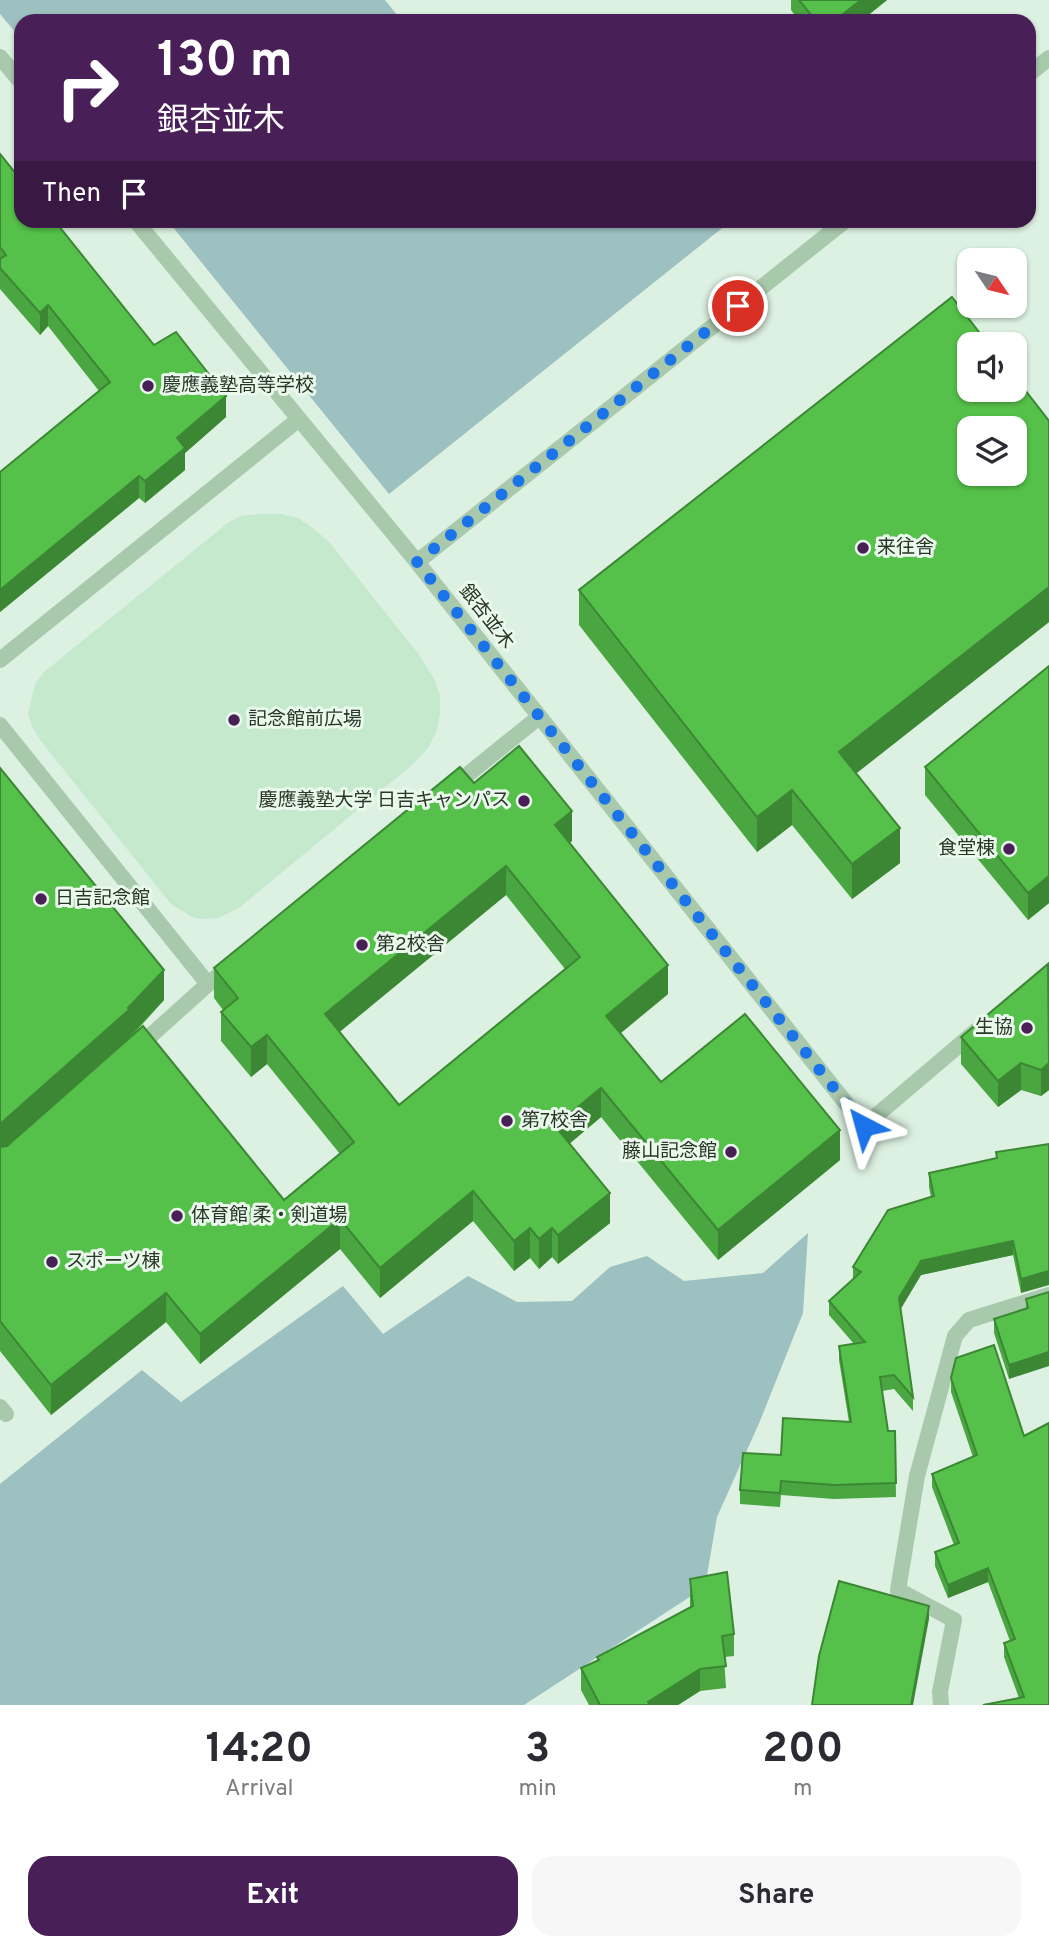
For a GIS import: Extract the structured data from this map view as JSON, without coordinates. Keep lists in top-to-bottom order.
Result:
{
  "streets": {
    "lane": ["銀杏並木"]
  },
  "places": [
    "慶應義塾高等学校",
    "来往舎",
    "記念館前広場",
    "慶應義塾大学 日吉キャンパス",
    "食堂棟",
    "日吉記念館",
    "第2校舎",
    "生協",
    "第7校舎",
    "藤山記念館",
    "体育館 柔・剣道場",
    "スポーツ棟"
  ],
  "north": "bottom right",
  "page": {
    "turn": ["130 m", "銀杏並木"],
    "then": "Then",
    "eta": [
      "14:20",
      "Arrival",
      "3",
      "min",
      "200",
      "m"
    ],
    "buttons": ["Exit", "Share"]
  }
}
